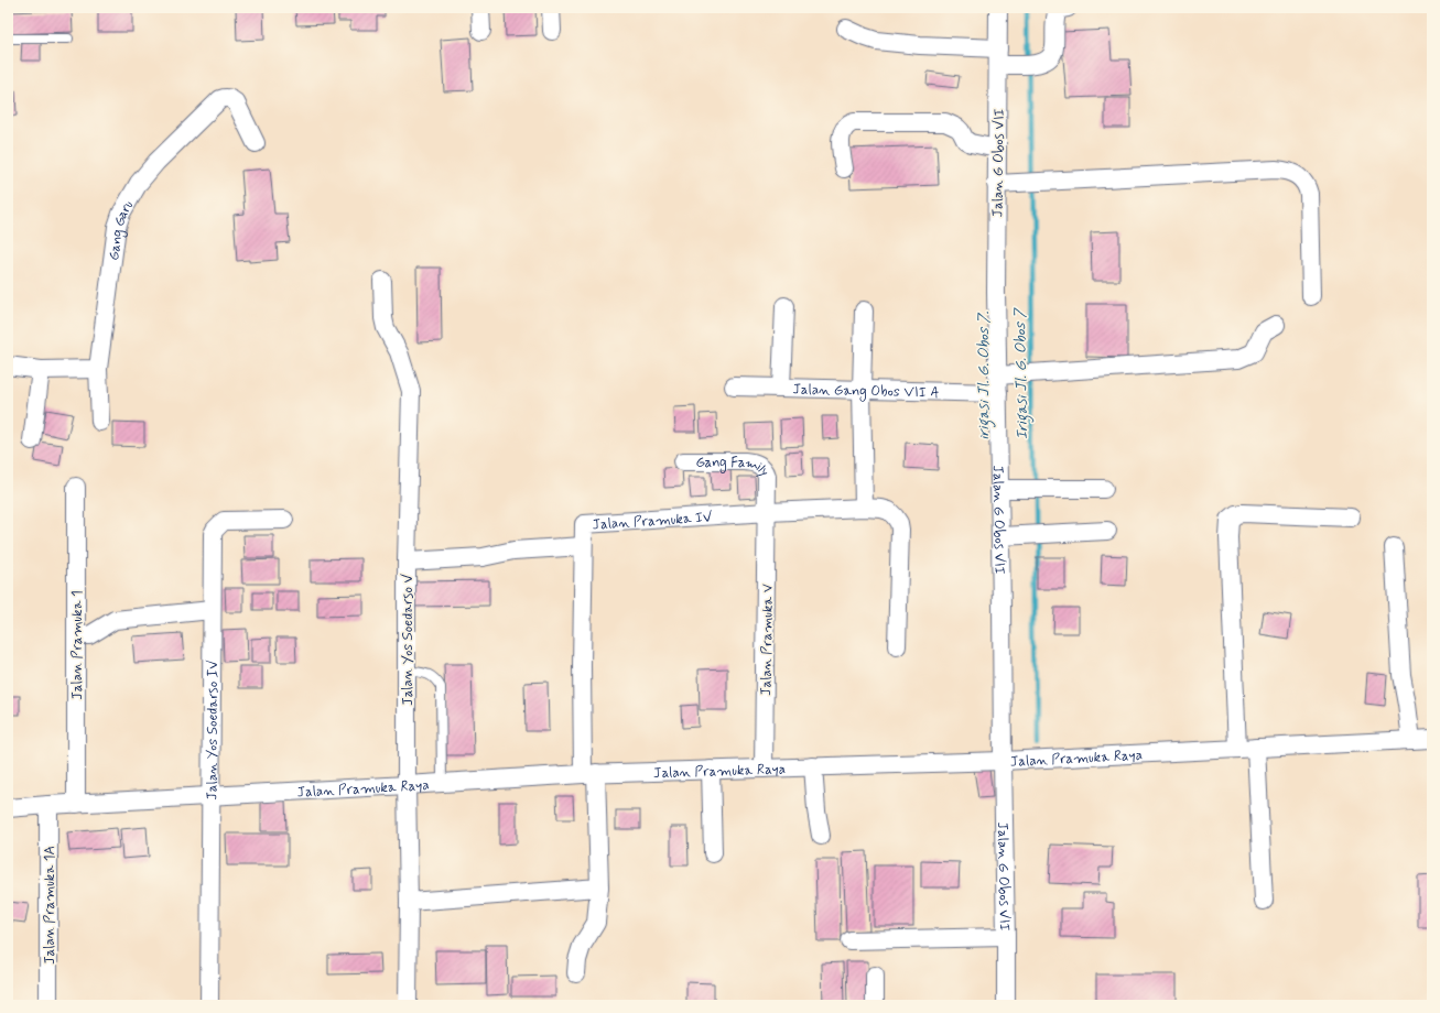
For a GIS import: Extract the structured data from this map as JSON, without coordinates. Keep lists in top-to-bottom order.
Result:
{
  "streets": {
    "street": [
      "Jalan G Obos VII",
      "Gang Garu",
      "Jalan Gang Obos VII A",
      "Gang Family",
      "Jalan Pramuka IV",
      "Jalan Yos Soedarso V",
      "Jalan Pramuka V",
      "Jalan Pramuka 1",
      "Jalan Yos Soedarso IV",
      "Jalan Pramuka Raya",
      "Jalan Pramuka 1A"
    ]
  },
  "crossings": [
    ["Jalan G Obos VII", "Jalan Gang Obos VII A"],
    ["Jalan G Obos VII", "Jalan Pramuka Raya"],
    ["Gang Family", "Jalan Pramuka IV"],
    ["Gang Family", "Jalan Pramuka V"],
    ["Jalan Pramuka IV", "Jalan Pramuka V"],
    ["Jalan Pramuka IV", "Jalan Pramuka Raya"],
    ["Jalan Yos Soedarso V", "Jalan Pramuka Raya"],
    ["Jalan Pramuka V", "Jalan Pramuka Raya"],
    ["Jalan Pramuka 1", "Jalan Pramuka Raya"],
    ["Jalan Yos Soedarso IV", "Jalan Pramuka Raya"],
    ["Jalan Pramuka Raya", "Jalan Pramuka 1A"]
  ],
  "water": ["Irigasi Jl. G. Obos 7", "irigasi Jl. G. Obos 7."]
}
